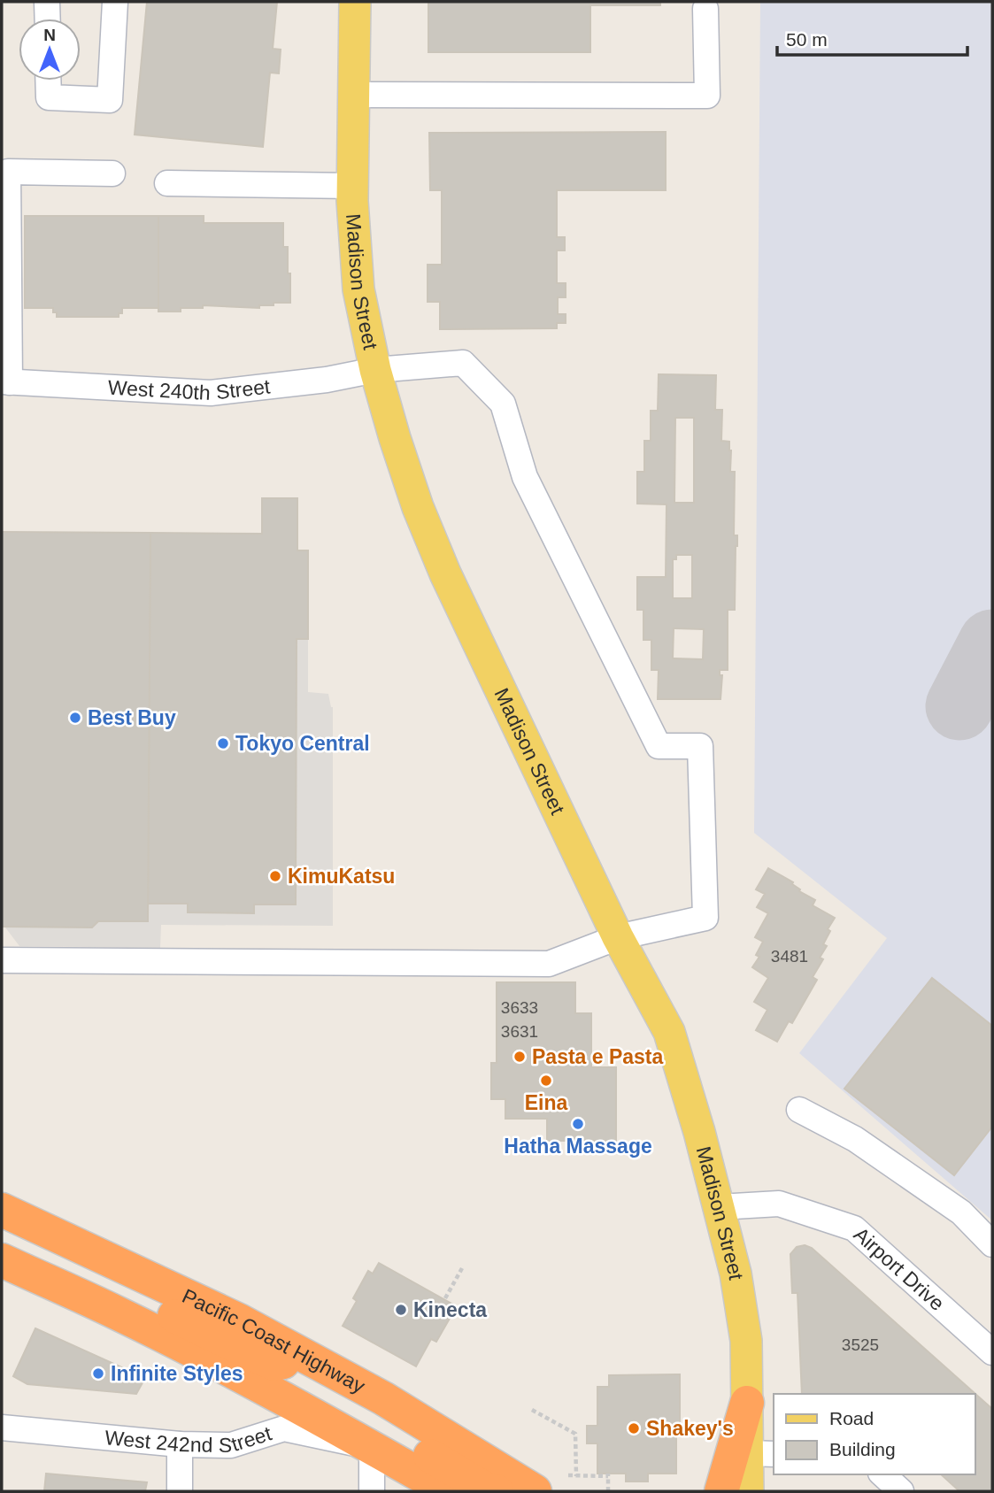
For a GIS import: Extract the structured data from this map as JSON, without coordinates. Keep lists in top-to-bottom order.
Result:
{
  "streets": {
    "highway": ["Pacific Coast Highway"],
    "main road": ["Madison Street"],
    "street": ["West 240th Street", "Airport Drive", "West 242nd Street"]
  },
  "crossings": [
    ["Madison Street", "West 240th Street"],
    ["Madison Street", "Airport Drive"]
  ],
  "places": [
    "Best Buy",
    "Tokyo Central",
    "KimuKatsu",
    "Pasta e Pasta",
    "Eina",
    "Hatha Massage",
    "Kinecta",
    "Infinite Styles",
    "Shakey's"
  ],
  "house_numbers": [
    "3481",
    "3633",
    "3631",
    "3525"
  ],
  "legend": ["Road", "Building"],
  "scale_bar": "50 m",
  "north": "top"
}
